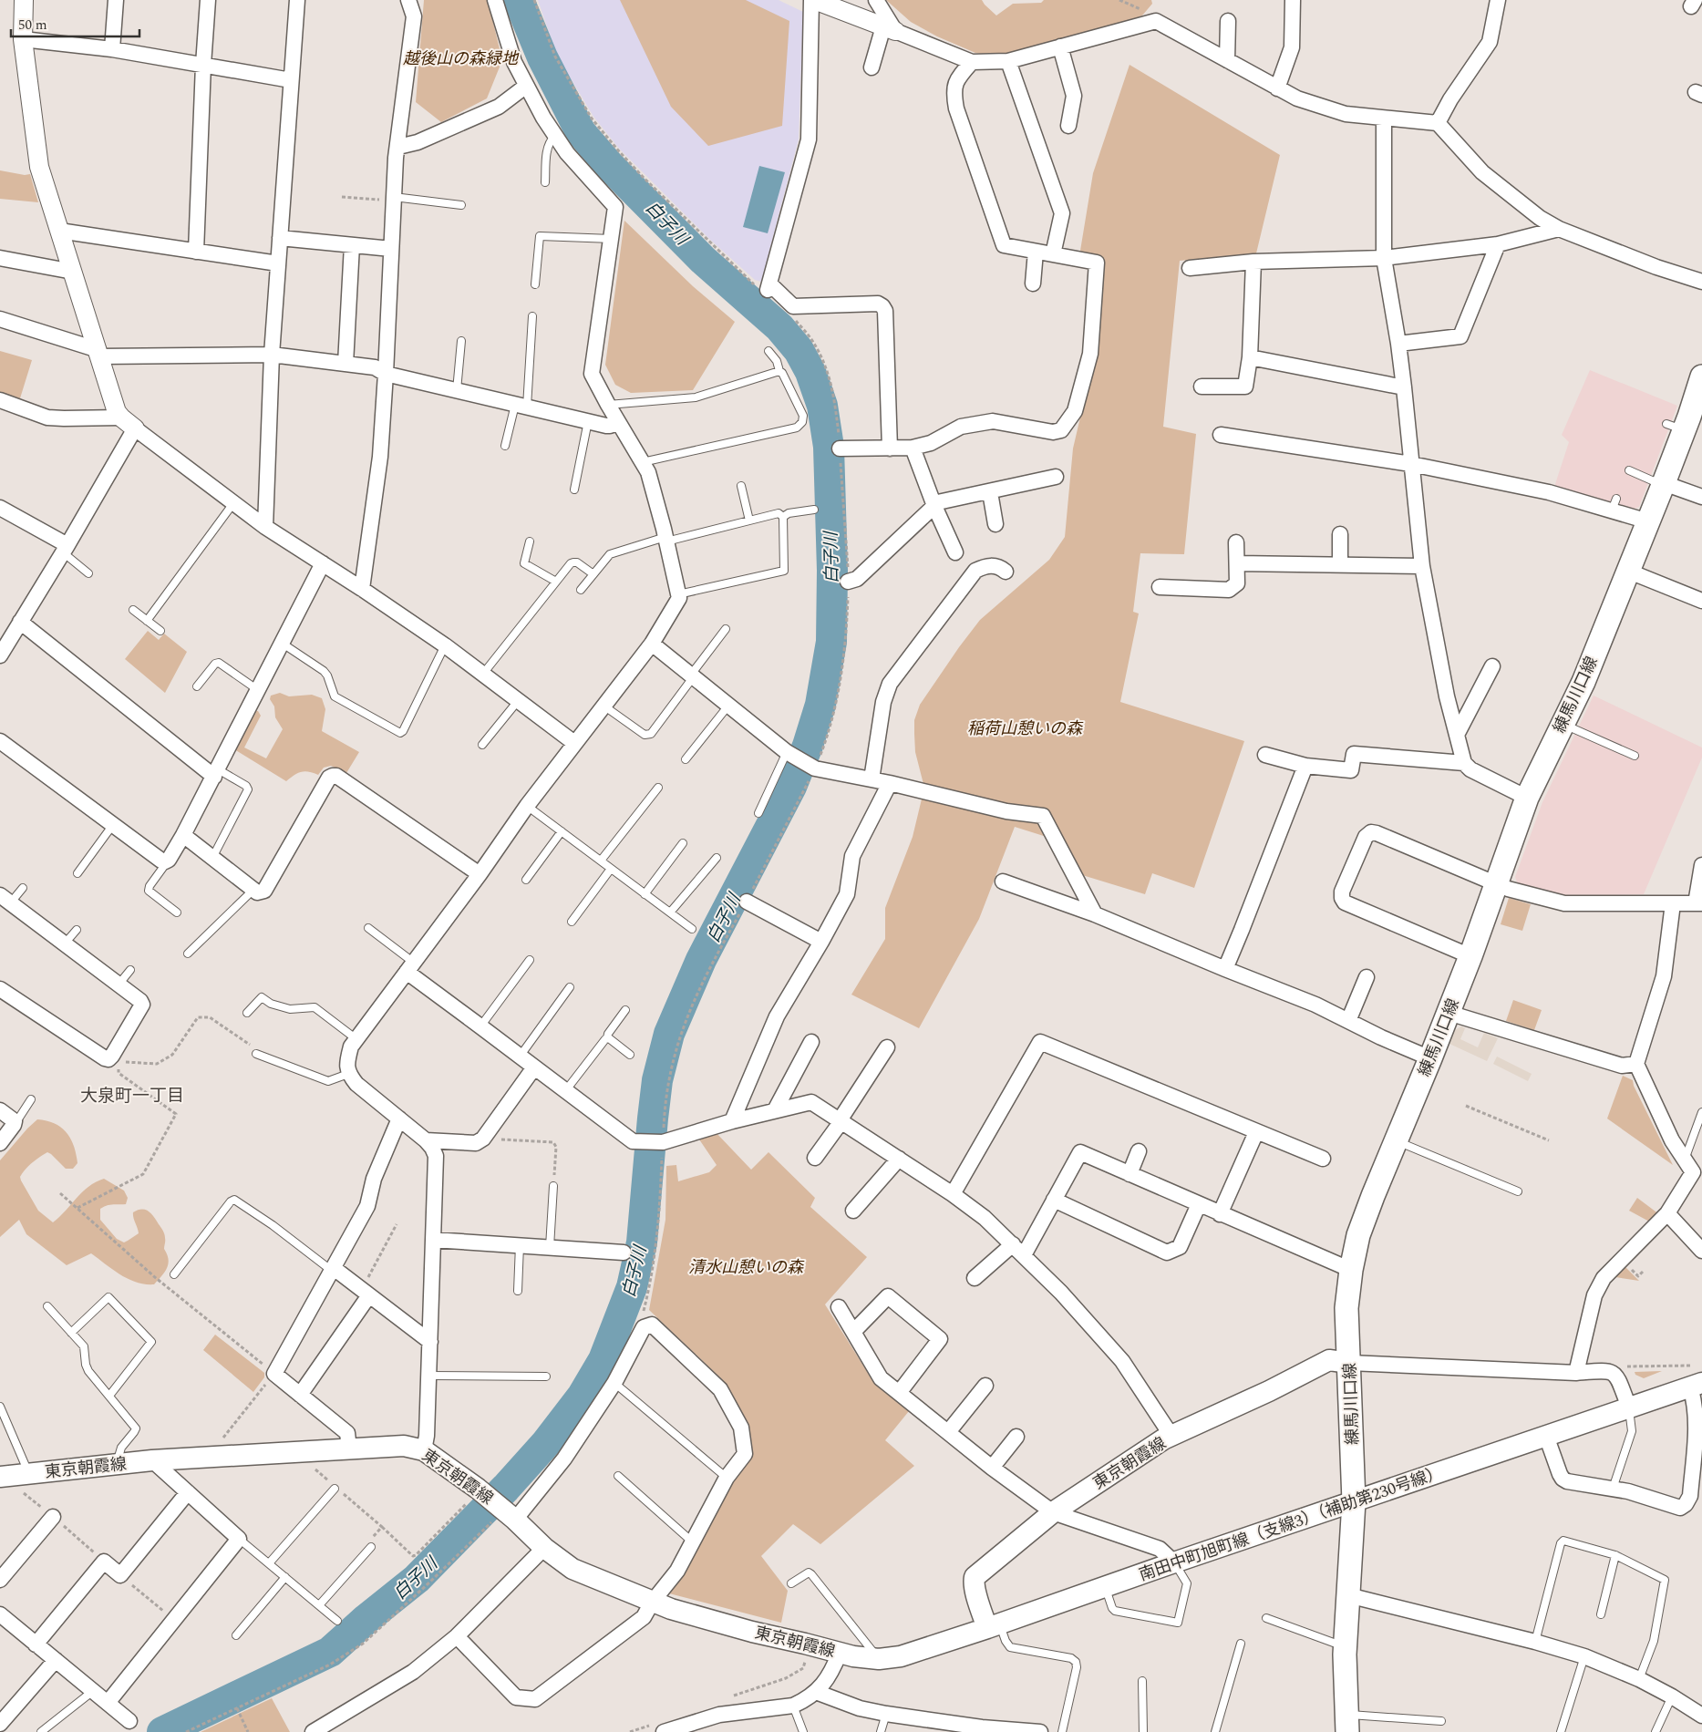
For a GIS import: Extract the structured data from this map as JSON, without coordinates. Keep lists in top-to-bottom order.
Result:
{
  "streets": {
    "main road": ["練馬川口線", "東京朝霞線", "南田中町旭町線（支線3）（補助第230号線）"]
  },
  "crossings": [
    ["練馬川口線", "東京朝霞線"],
    ["練馬川口線", "南田中町旭町線（支線3）（補助第230号線）"],
    ["東京朝霞線", "南田中町旭町線（支線3）（補助第230号線）"]
  ],
  "districts": ["大泉町一丁目"],
  "water": ["白子川"],
  "parks": ["越後山の森緑地", "稲荷山憩いの森", "清水山憩いの森"],
  "scale_bar": "50 m"
}
